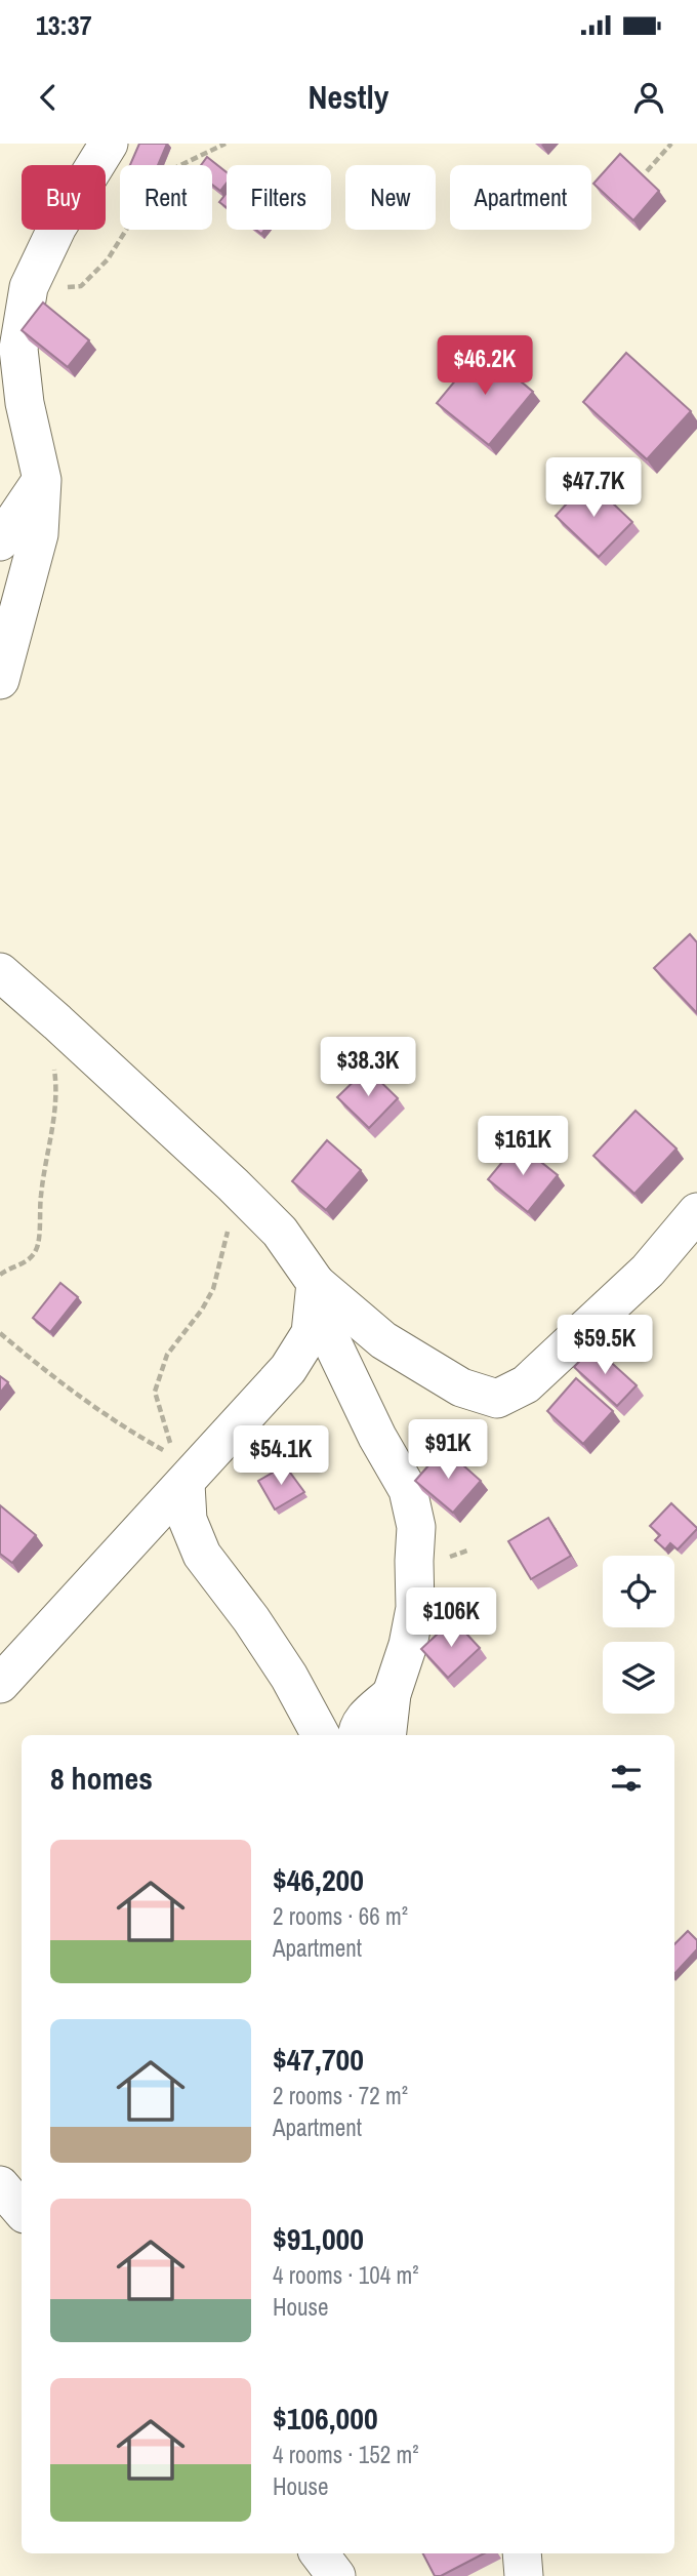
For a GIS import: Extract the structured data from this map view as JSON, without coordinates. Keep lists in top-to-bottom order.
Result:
{
  "page": {
    "status": "13:37",
    "header": "Nestly",
    "chip": [
      "Buy",
      "Rent",
      "Filters",
      "New",
      "Apartment"
    ],
    "price": [
      "$46.2K",
      "$47.7K",
      "$38.3K",
      "$161K",
      "$59.5K",
      "$91K",
      "$54.1K",
      "$106K"
    ],
    "heading": "8 homes",
    "list": [
      {
        "name": "$46,200",
        "note": "2 rooms · 66 m² · Apartment"
      },
      {
        "name": "$47,700",
        "note": "2 rooms · 72 m² · Apartment"
      },
      {
        "name": "$91,000",
        "note": "4 rooms · 104 m² · House"
      },
      {
        "name": "$106,000",
        "note": "4 rooms · 152 m² · House"
      }
    ]
  }
}
